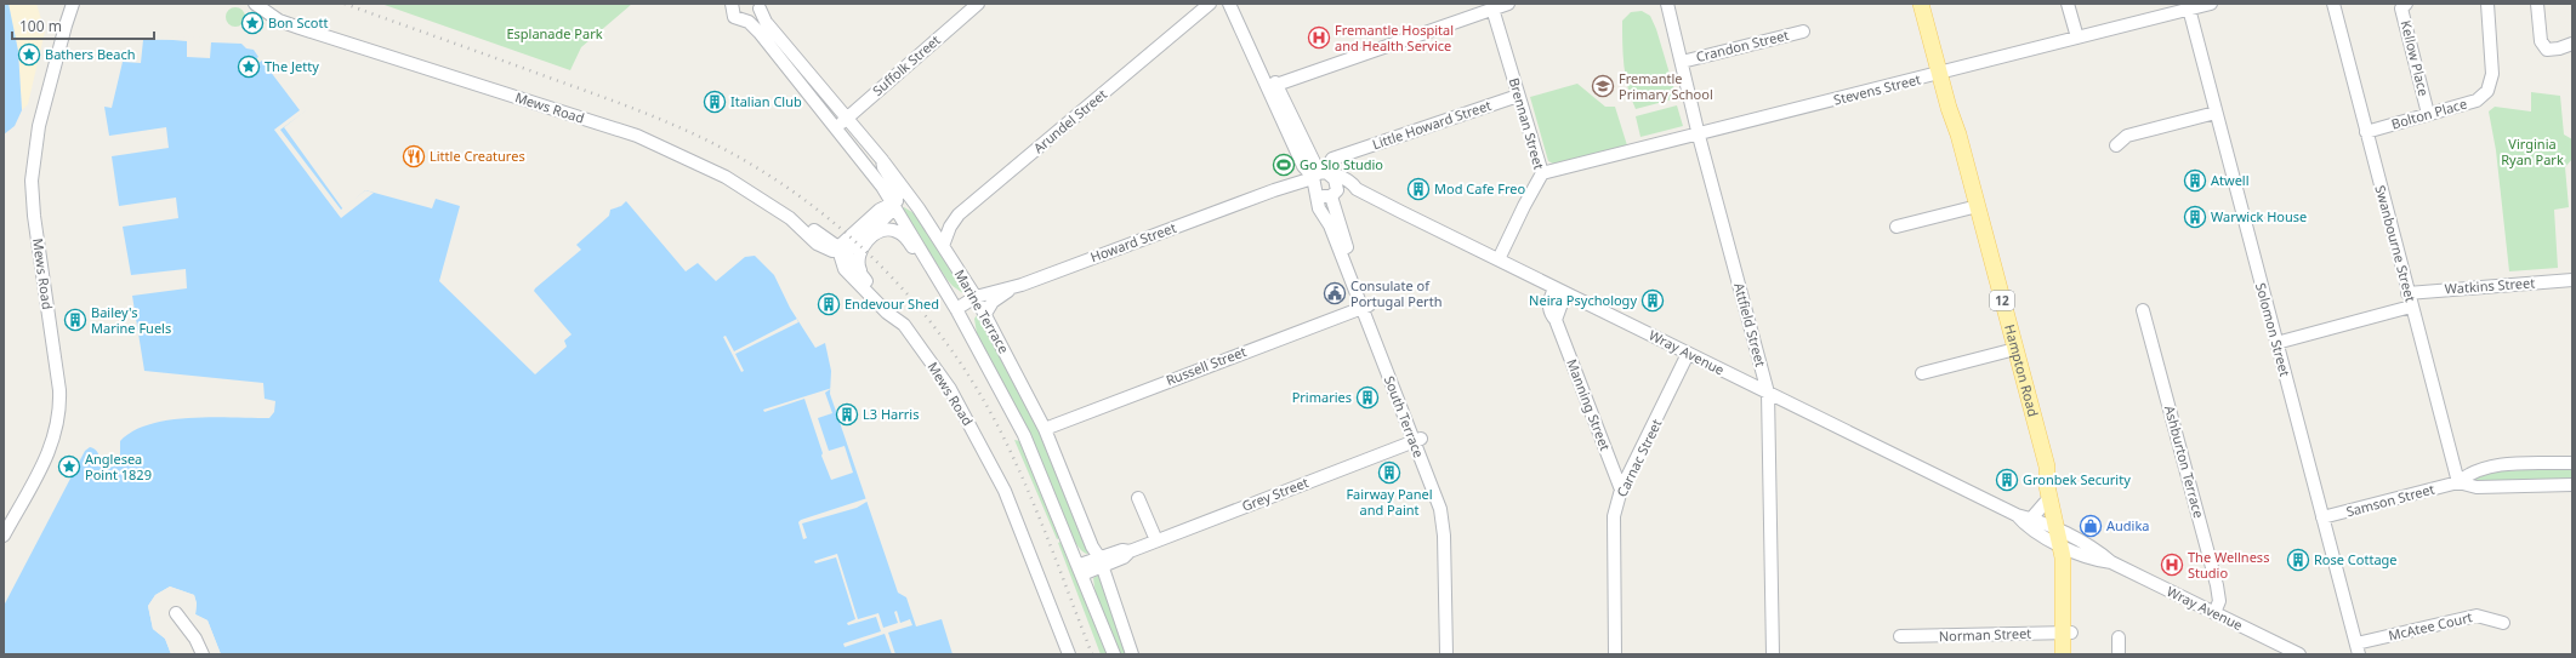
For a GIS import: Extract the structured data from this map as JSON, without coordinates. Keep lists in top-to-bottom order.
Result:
{
  "streets": {
    "main road": ["12", "Hampton Road"],
    "street": [
      "Crandon Street",
      "Kellow Place",
      "Suffolk Street",
      "Stevens Street",
      "Mews Road",
      "Bolton Place",
      "Arundel Street",
      "Brennan Street",
      "Little Howard Street",
      "Howard Street",
      "Swanbourne Street",
      "Watkins Street",
      "Marine Terrace",
      "Attfield Street",
      "Solomon Street",
      "Wray Avenue",
      "Russell Street",
      "Manning Street",
      "South Terrace",
      "Carnac Street",
      "Ashburton Terrace",
      "Grey Street",
      "Samson Street",
      "McAtee Court",
      "Norman Street"
    ]
  },
  "crossings": [
    ["Crandon Street", "Attfield Street"],
    ["Kellow Place", "Bolton Place"],
    ["Suffolk Street", "Marine Terrace"],
    ["Stevens Street", "Brennan Street"],
    ["Stevens Street", "Attfield Street"],
    ["Stevens Street", "Solomon Street"],
    ["Stevens Street", "Hampton Road"],
    ["Bolton Place", "Swanbourne Street"],
    ["Arundel Street", "Marine Terrace"],
    ["Brennan Street", "Little Howard Street"],
    ["Brennan Street", "Wray Avenue"],
    ["Little Howard Street", "Howard Street"],
    ["Little Howard Street", "Wray Avenue"],
    ["Little Howard Street", "South Terrace"],
    ["Howard Street", "Marine Terrace"],
    ["Howard Street", "Wray Avenue"],
    ["Howard Street", "South Terrace"],
    ["Swanbourne Street", "Watkins Street"],
    ["Swanbourne Street", "Samson Street"],
    ["Marine Terrace", "Russell Street"],
    ["Marine Terrace", "Grey Street"],
    ["Attfield Street", "Wray Avenue"],
    ["Solomon Street", "Samson Street"],
    ["Solomon Street", "McAtee Court"],
    ["Wray Avenue", "Hampton Road"],
    ["Wray Avenue", "Manning Street"],
    ["Wray Avenue", "South Terrace"],
    ["Wray Avenue", "Carnac Street"],
    ["Wray Avenue", "Ashburton Terrace"],
    ["Russell Street", "South Terrace"],
    ["Hampton Road", "Norman Street"],
    ["Manning Street", "Carnac Street"],
    ["South Terrace", "Grey Street"]
  ],
  "parks": ["Esplanade Park", "Virginia Ryan Park"],
  "places": {
    "place": [
      "Bon Scott",
      "Bathers Beach",
      "The Jetty",
      "Anglesea Point 1829"
    ],
    "hospital": ["Fremantle Hospital and Health Service", "The Wellness Studio"],
    "school or university": ["Fremantle Primary School"],
    "building": [
      "Italian Club",
      "Atwell",
      "Mod Cafe Freo",
      "Warwick House",
      "Neira Psychology",
      "Endevour Shed",
      "Bailey's Marine Fuels",
      "Primaries",
      "L3 Harris",
      "Fairway Panel and Paint",
      "Gronbek Security",
      "Rose Cottage"
    ],
    "restaurant": ["Little Creatures"],
    "sports": ["Go Slo Studio"],
    "public building": ["Consulate of Portugal Perth"],
    "shop": ["Audika"]
  },
  "scale_bar": "100 m"
}
